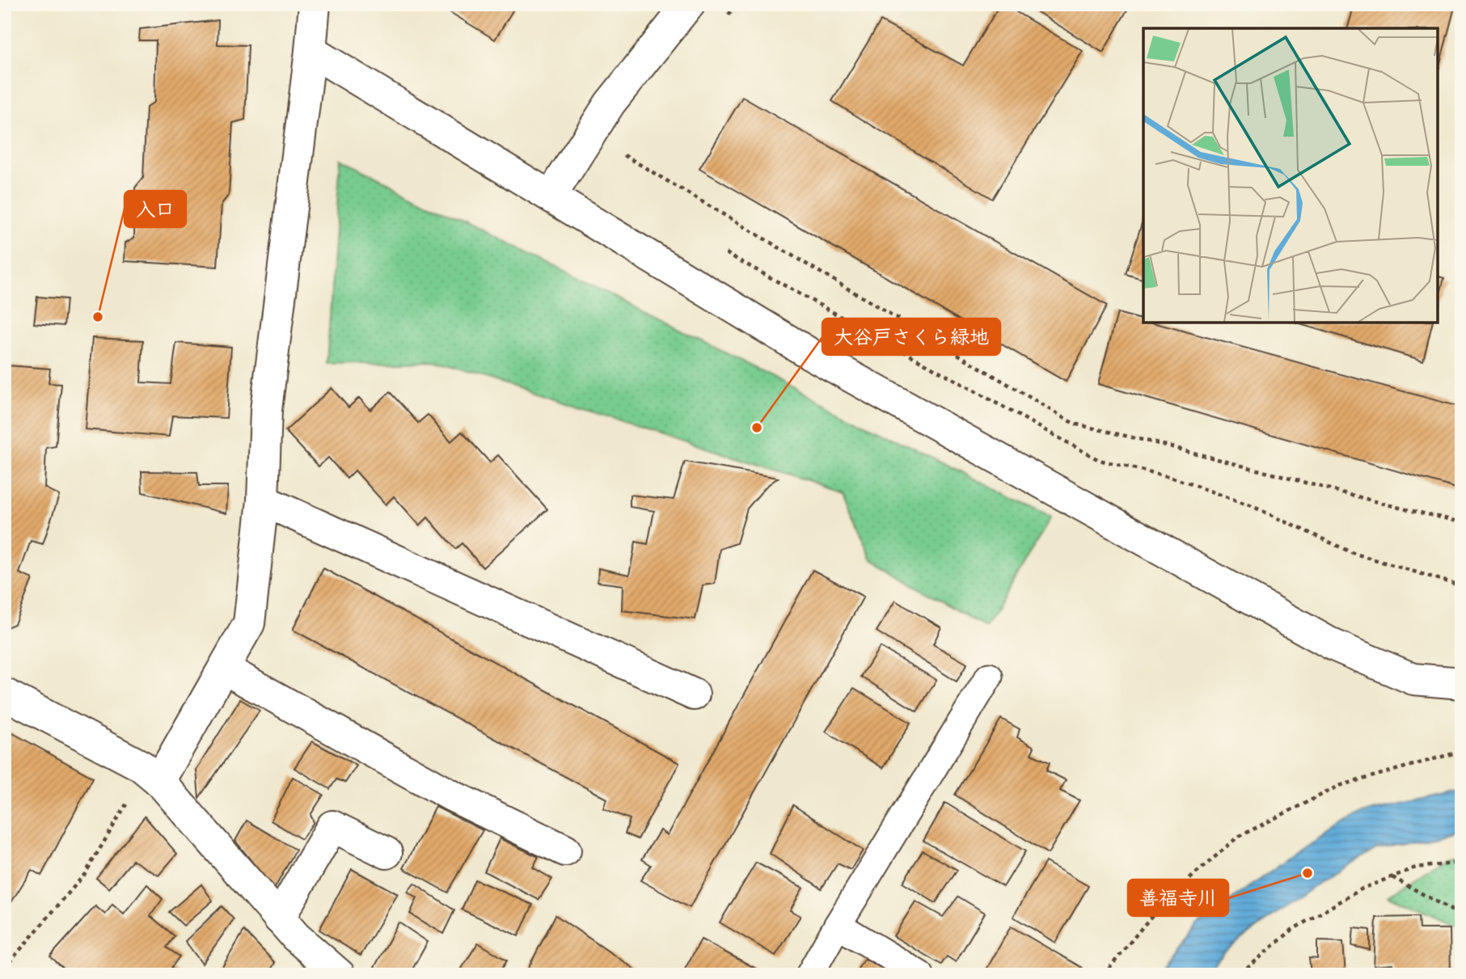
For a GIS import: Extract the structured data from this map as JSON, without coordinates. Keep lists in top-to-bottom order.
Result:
{
  "places": ["入口", "大谷戸さくら緑地", "善福寺川"]
}
